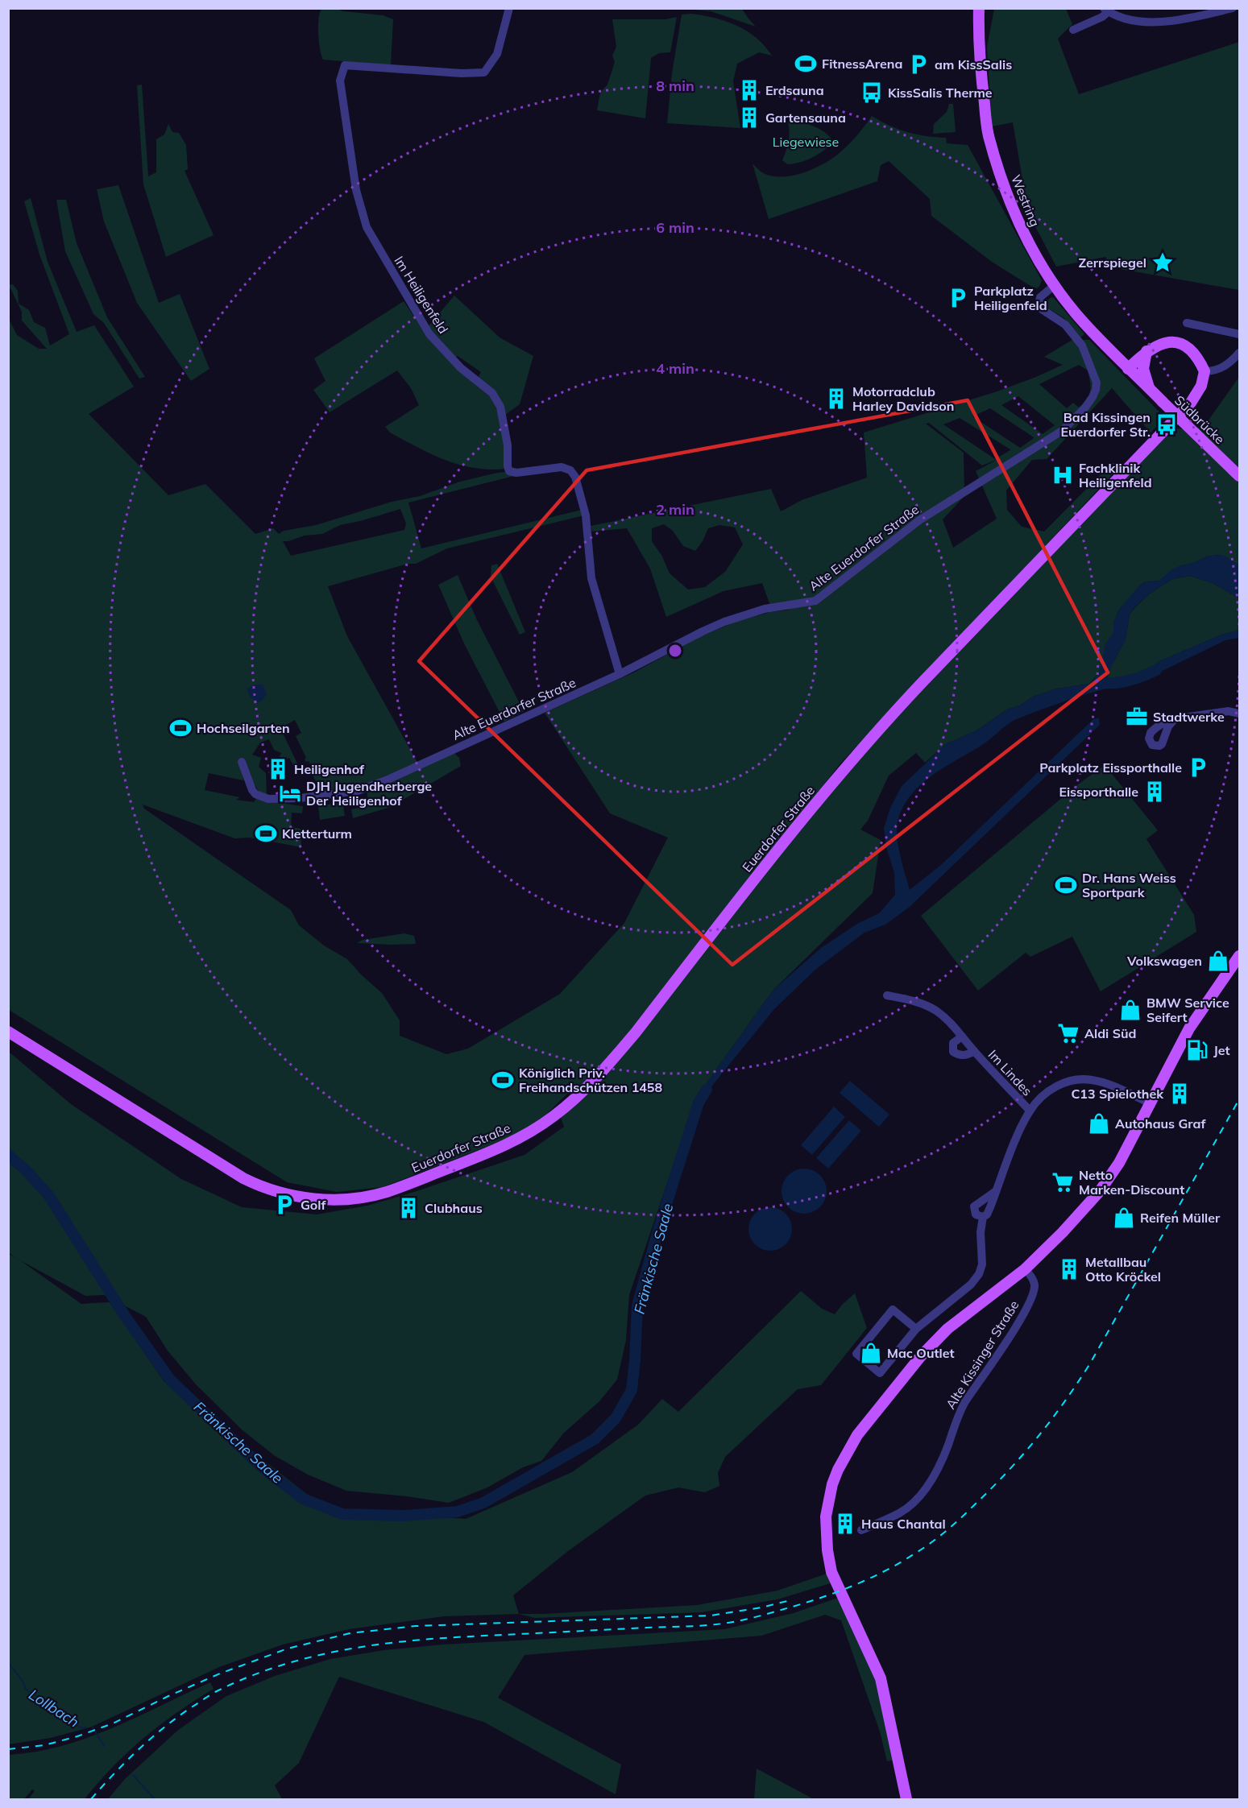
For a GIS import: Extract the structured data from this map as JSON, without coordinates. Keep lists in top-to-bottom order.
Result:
{
  "streets": {
    "main road": ["Westring", "Südbrücke", "Euerdorfer Straße"],
    "street": [
      "Im Heiligenfeld",
      "Alte Euerdorfer Straße",
      "Im Lindes",
      "Alte Kissinger Straße"
    ]
  },
  "crossings": [
    ["Westring", "Südbrücke"],
    ["Westring", "Alte Euerdorfer Straße"],
    ["Im Heiligenfeld", "Alte Euerdorfer Straße"]
  ],
  "water": ["Fränkische Saale", "Lollbach"],
  "parks": ["Liegewiese"],
  "places": {
    "sports": [
      "FitnessArena",
      "Hochseilgarten",
      "Kletterturm",
      "Dr. Hans Weiss Sportpark",
      "Königlich Priv. Freihandschützen 1458"
    ],
    "parking": [
      "am KissSalis",
      "Parkplatz Heiligenfeld",
      "Parkplatz Eissporthalle",
      "Golf"
    ],
    "building": [
      "Erdsauna",
      "Gartensauna",
      "Motorradclub Harley Davidson",
      "Heiligenhof",
      "Eissporthalle",
      "C13 Spielothek",
      "Clubhaus",
      "Metallbau Otto Kröckel",
      "Haus Chantal"
    ],
    "bus stop": ["KissSalis Therme", "Bad Kissingen Euerdorfer Str."],
    "place": ["Zerrspiegel"],
    "hospital": ["Fachklinik Heiligenfeld"],
    "office": ["Stadtwerke"],
    "hotel": ["DJH Jugendherberge Der Heiligenhof"],
    "shop": [
      "Volkswagen",
      "BMW Service Seifert",
      "Autohaus Graf",
      "Reifen Müller",
      "Mac Outlet"
    ],
    "supermarket": ["Aldi Süd", "Netto Marken-Discount"],
    "fuel station": ["Jet"]
  },
  "rings": [
    "8 min",
    "6 min",
    "4 min",
    "2 min"
  ]
}
